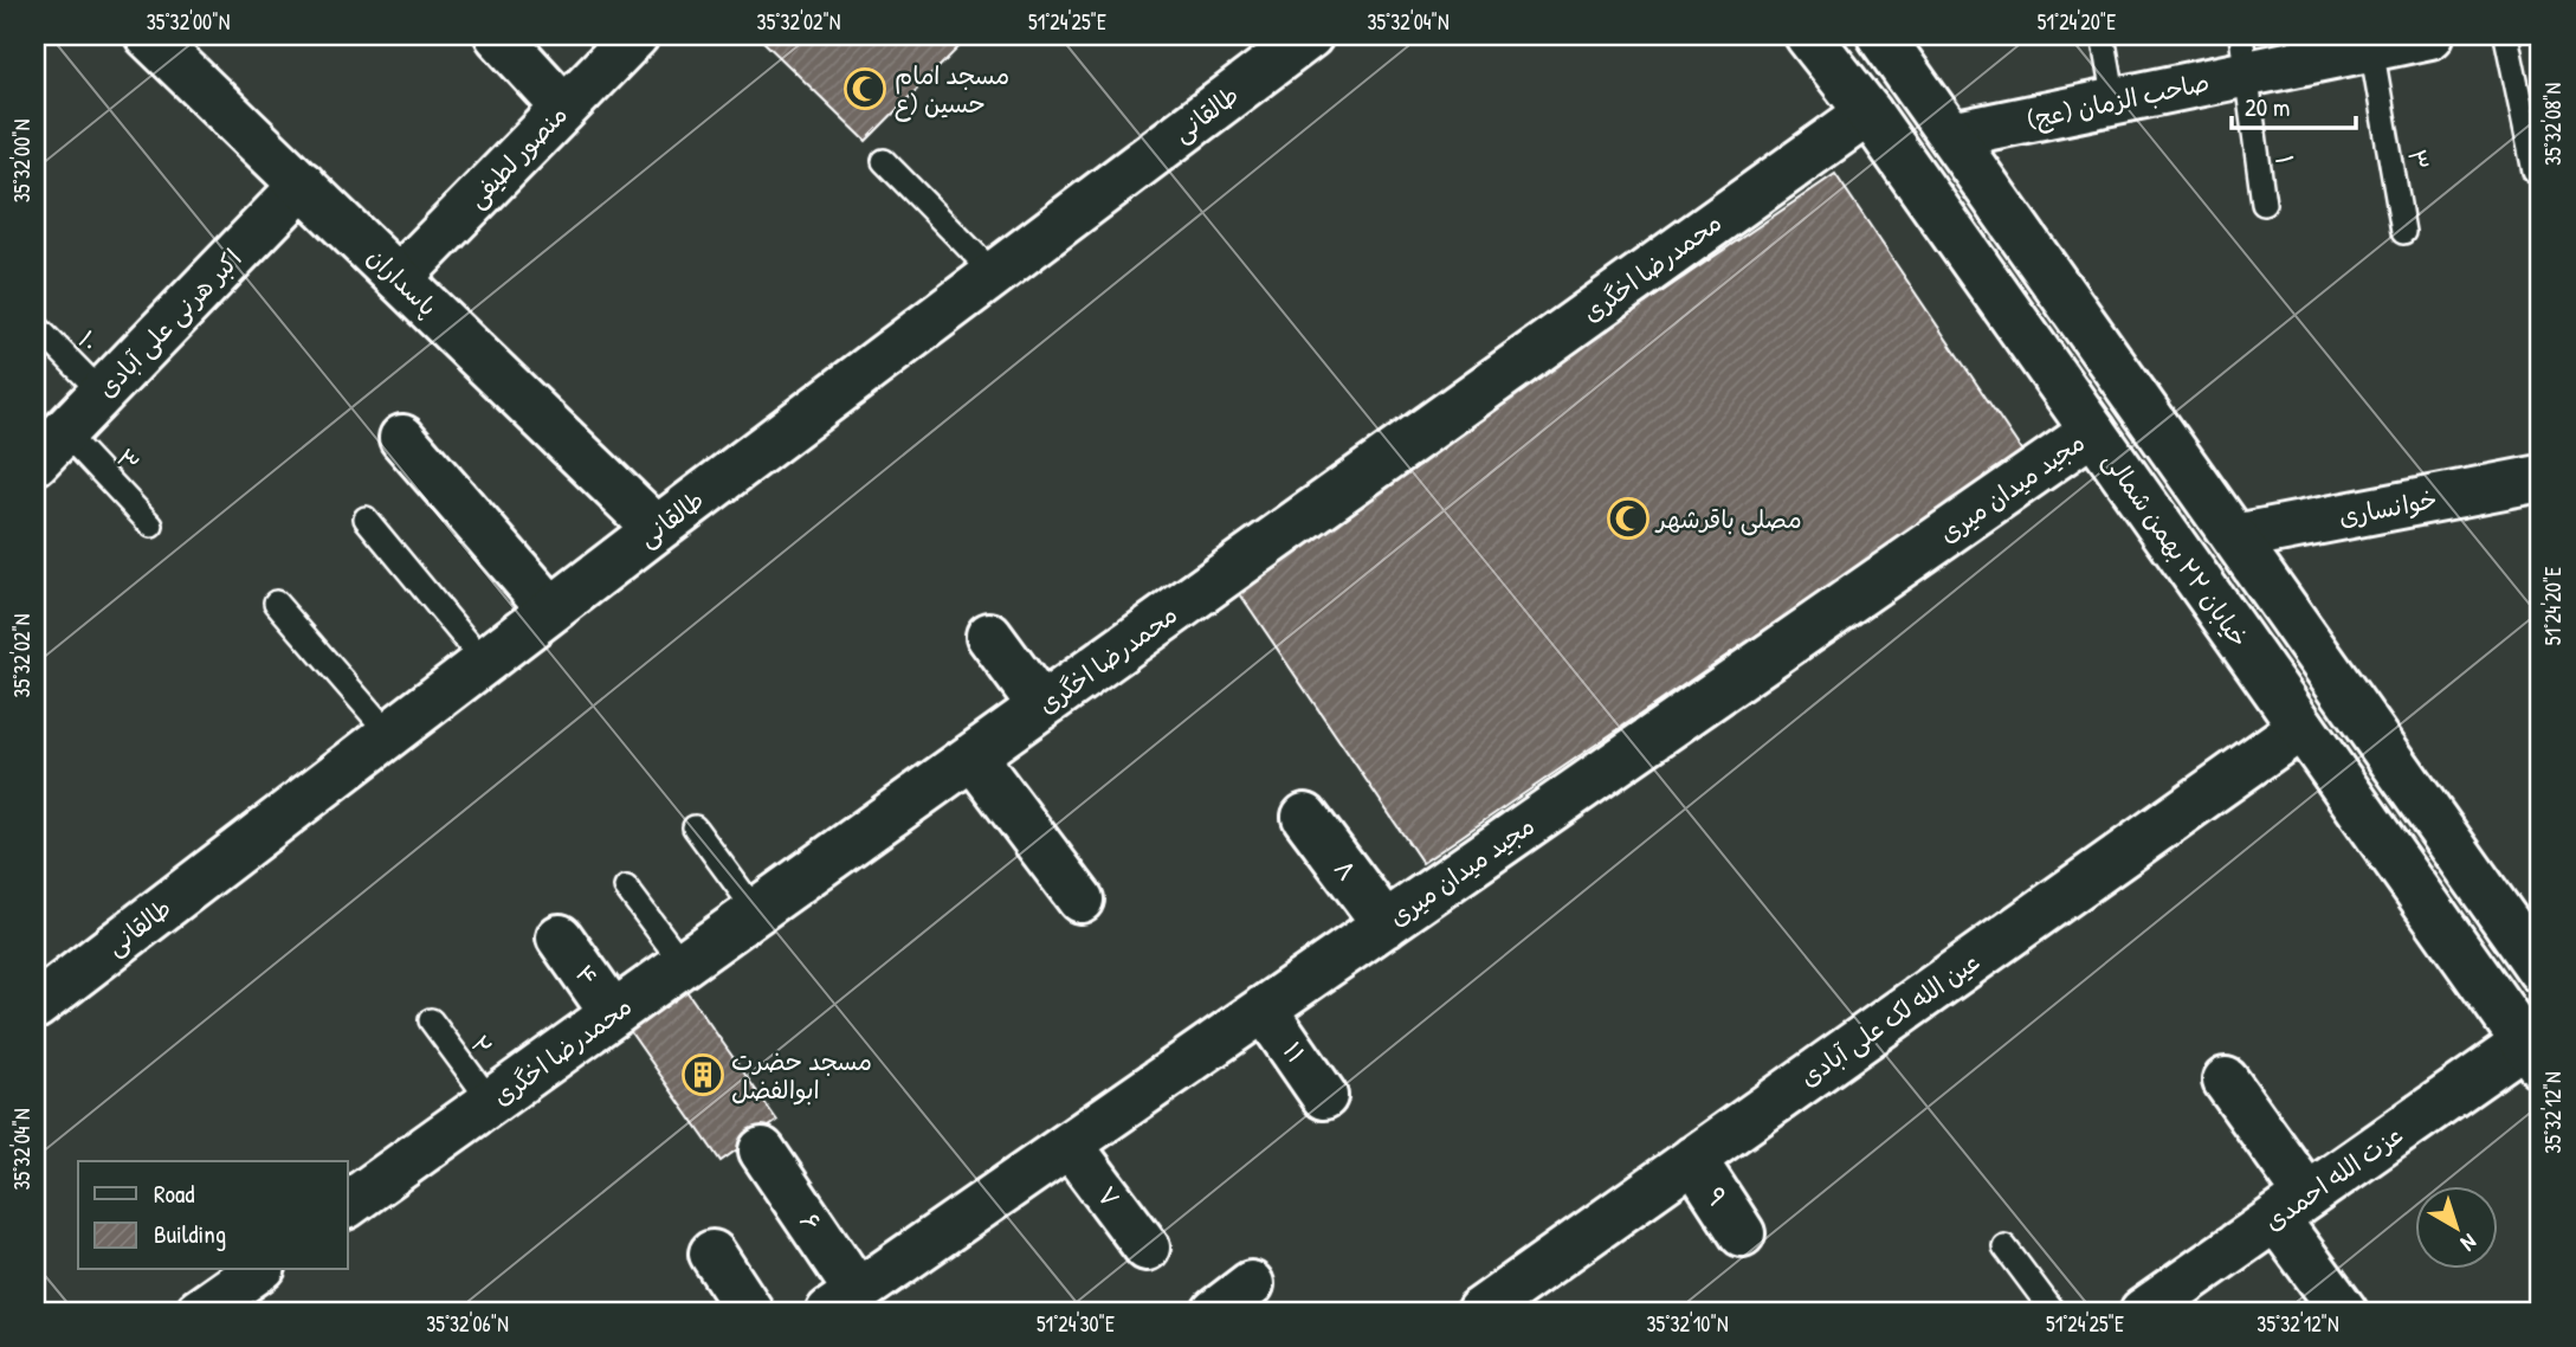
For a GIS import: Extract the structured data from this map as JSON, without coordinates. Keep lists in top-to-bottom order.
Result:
{
  "streets": {
    "street": [
      "صاحب الزمان (عج)",
      "طالقانی",
      "منصور لطیفی",
      "محمدرضا اخگری",
      "پاسداران",
      "اکبر هرنی علی آبادی",
      "مجید میدان میری",
      "خوانساری",
      "خیابان ۲۲ بهمن شمالی",
      "۸",
      "۴",
      "عین الله لک علی آبادی",
      "۱۱",
      "عزت الله احمدی",
      "۷",
      "۹",
      "۶"
    ],
    "lane": [
      "۱",
      "۳",
      "۱۰",
      "۲"
    ]
  },
  "crossings": [
    ["صاحب الزمان (عج)", "۱"],
    ["صاحب الزمان (عج)", "۳"],
    ["طالقانی", "پاسداران"],
    ["منصور لطیفی", "پاسداران"],
    ["۳", "اکبر هرنی علی آبادی"],
    ["محمدرضا اخگری", "خیابان ۲۲ بهمن شمالی"],
    ["محمدرضا اخگری", "۴"],
    ["محمدرضا اخگری", "۲"],
    ["پاسداران", "اکبر هرنی علی آبادی"],
    ["اکبر هرنی علی آبادی", "۱۰"],
    ["مجید میدان میری", "خیابان ۲۲ بهمن شمالی"],
    ["مجید میدان میری", "۸"],
    ["مجید میدان میری", "۱۱"],
    ["مجید میدان میری", "۷"],
    ["مجید میدان میری", "۶"],
    ["خیابان ۲۲ بهمن شمالی", "عین الله لک علی آبادی"],
    ["خیابان ۲۲ بهمن شمالی", "عزت الله احمدی"],
    ["عین الله لک علی آبادی", "۹"]
  ],
  "places": {
    "mosque": ["مسجد امام حسین (ع", "مصلی باقرشهر"],
    "building": ["مسجد حضرت ابوالفضل"]
  },
  "legend": ["Road", "Building"],
  "scale_bar": "20 m",
  "north": "bottom right",
  "coordinates": [
    "35°32'00\"N",
    "35°32'02\"N",
    "51°24'25\"E",
    "35°32'04\"N",
    "51°24'20\"E",
    "35°32'08\"N",
    "35°32'12\"N",
    "35°32'06\"N",
    "51°24'30\"E",
    "35°32'10\"N"
  ]
}
